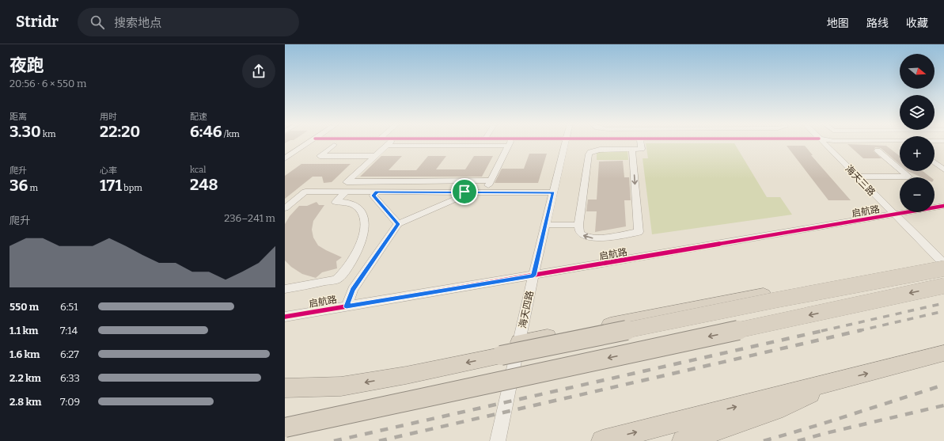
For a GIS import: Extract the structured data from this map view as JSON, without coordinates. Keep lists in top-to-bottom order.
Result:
{
  "streets": {
    "street": ["海天三路", "启航路", "海天四路"]
  },
  "crossings": [
    ["海天三路", "启航路"],
    ["启航路", "海天四路"]
  ],
  "north": "right",
  "page": {
    "header": "Stridr",
    "search": "搜索地点",
    "nav": ["地图", "路线", "收藏"],
    "heading": ["夜跑", "20:56 · 6 × 550 m"],
    "map_buttons": ["+", "−"],
    "stats": [
      ["距离", "3.30 km"],
      ["用时", "22:20"],
      ["配速", "6:46 /km"],
      ["爬升", "36 m"],
      ["心率", "171 bpm"],
      ["kcal", "248"]
    ],
    "chart": ["爬升", "236–241 m"],
    "list": [
      {
        "name": "550 m",
        "note": "6:51"
      },
      {
        "name": "1.1 km",
        "note": "7:14"
      },
      {
        "name": "1.6 km",
        "note": "6:27"
      },
      {
        "name": "2.2 km",
        "note": "6:33"
      },
      {
        "name": "2.8 km",
        "note": "7:09"
      }
    ]
  }
}
